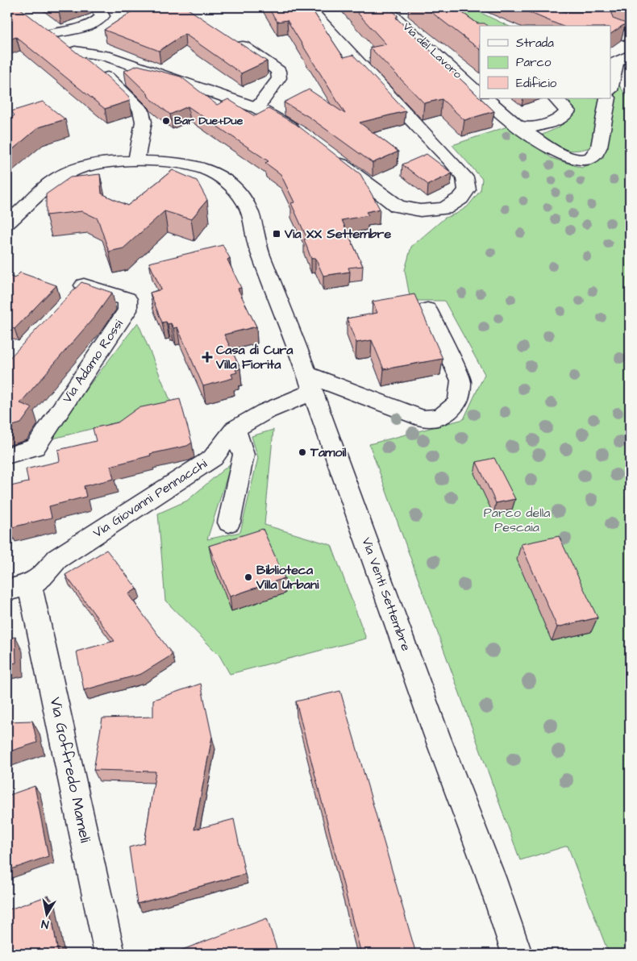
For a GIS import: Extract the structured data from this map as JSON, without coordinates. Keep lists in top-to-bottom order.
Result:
{
  "streets": {
    "street": [
      "Via del Lavoro",
      "Via Adamo Rossi",
      "Via Giovanni Pennacchi",
      "Via Venti Settembre",
      "Via Goffredo Mameli"
    ]
  },
  "crossings": [
    ["Via Giovanni Pennacchi", "Via Venti Settembre"],
    ["Via Giovanni Pennacchi", "Via Goffredo Mameli"]
  ],
  "parks": ["Parco della Pescaia"],
  "places": {
    "other": ["Bar Due+Due", "Tamoil", "Biblioteca Villa Urbani"],
    "transit": ["Via XX Settembre"],
    "health": ["Casa di Cura Villa Fiorita"]
  },
  "legend": ["Strada", "Parco", "Edificio"],
  "north": "bottom"
}
